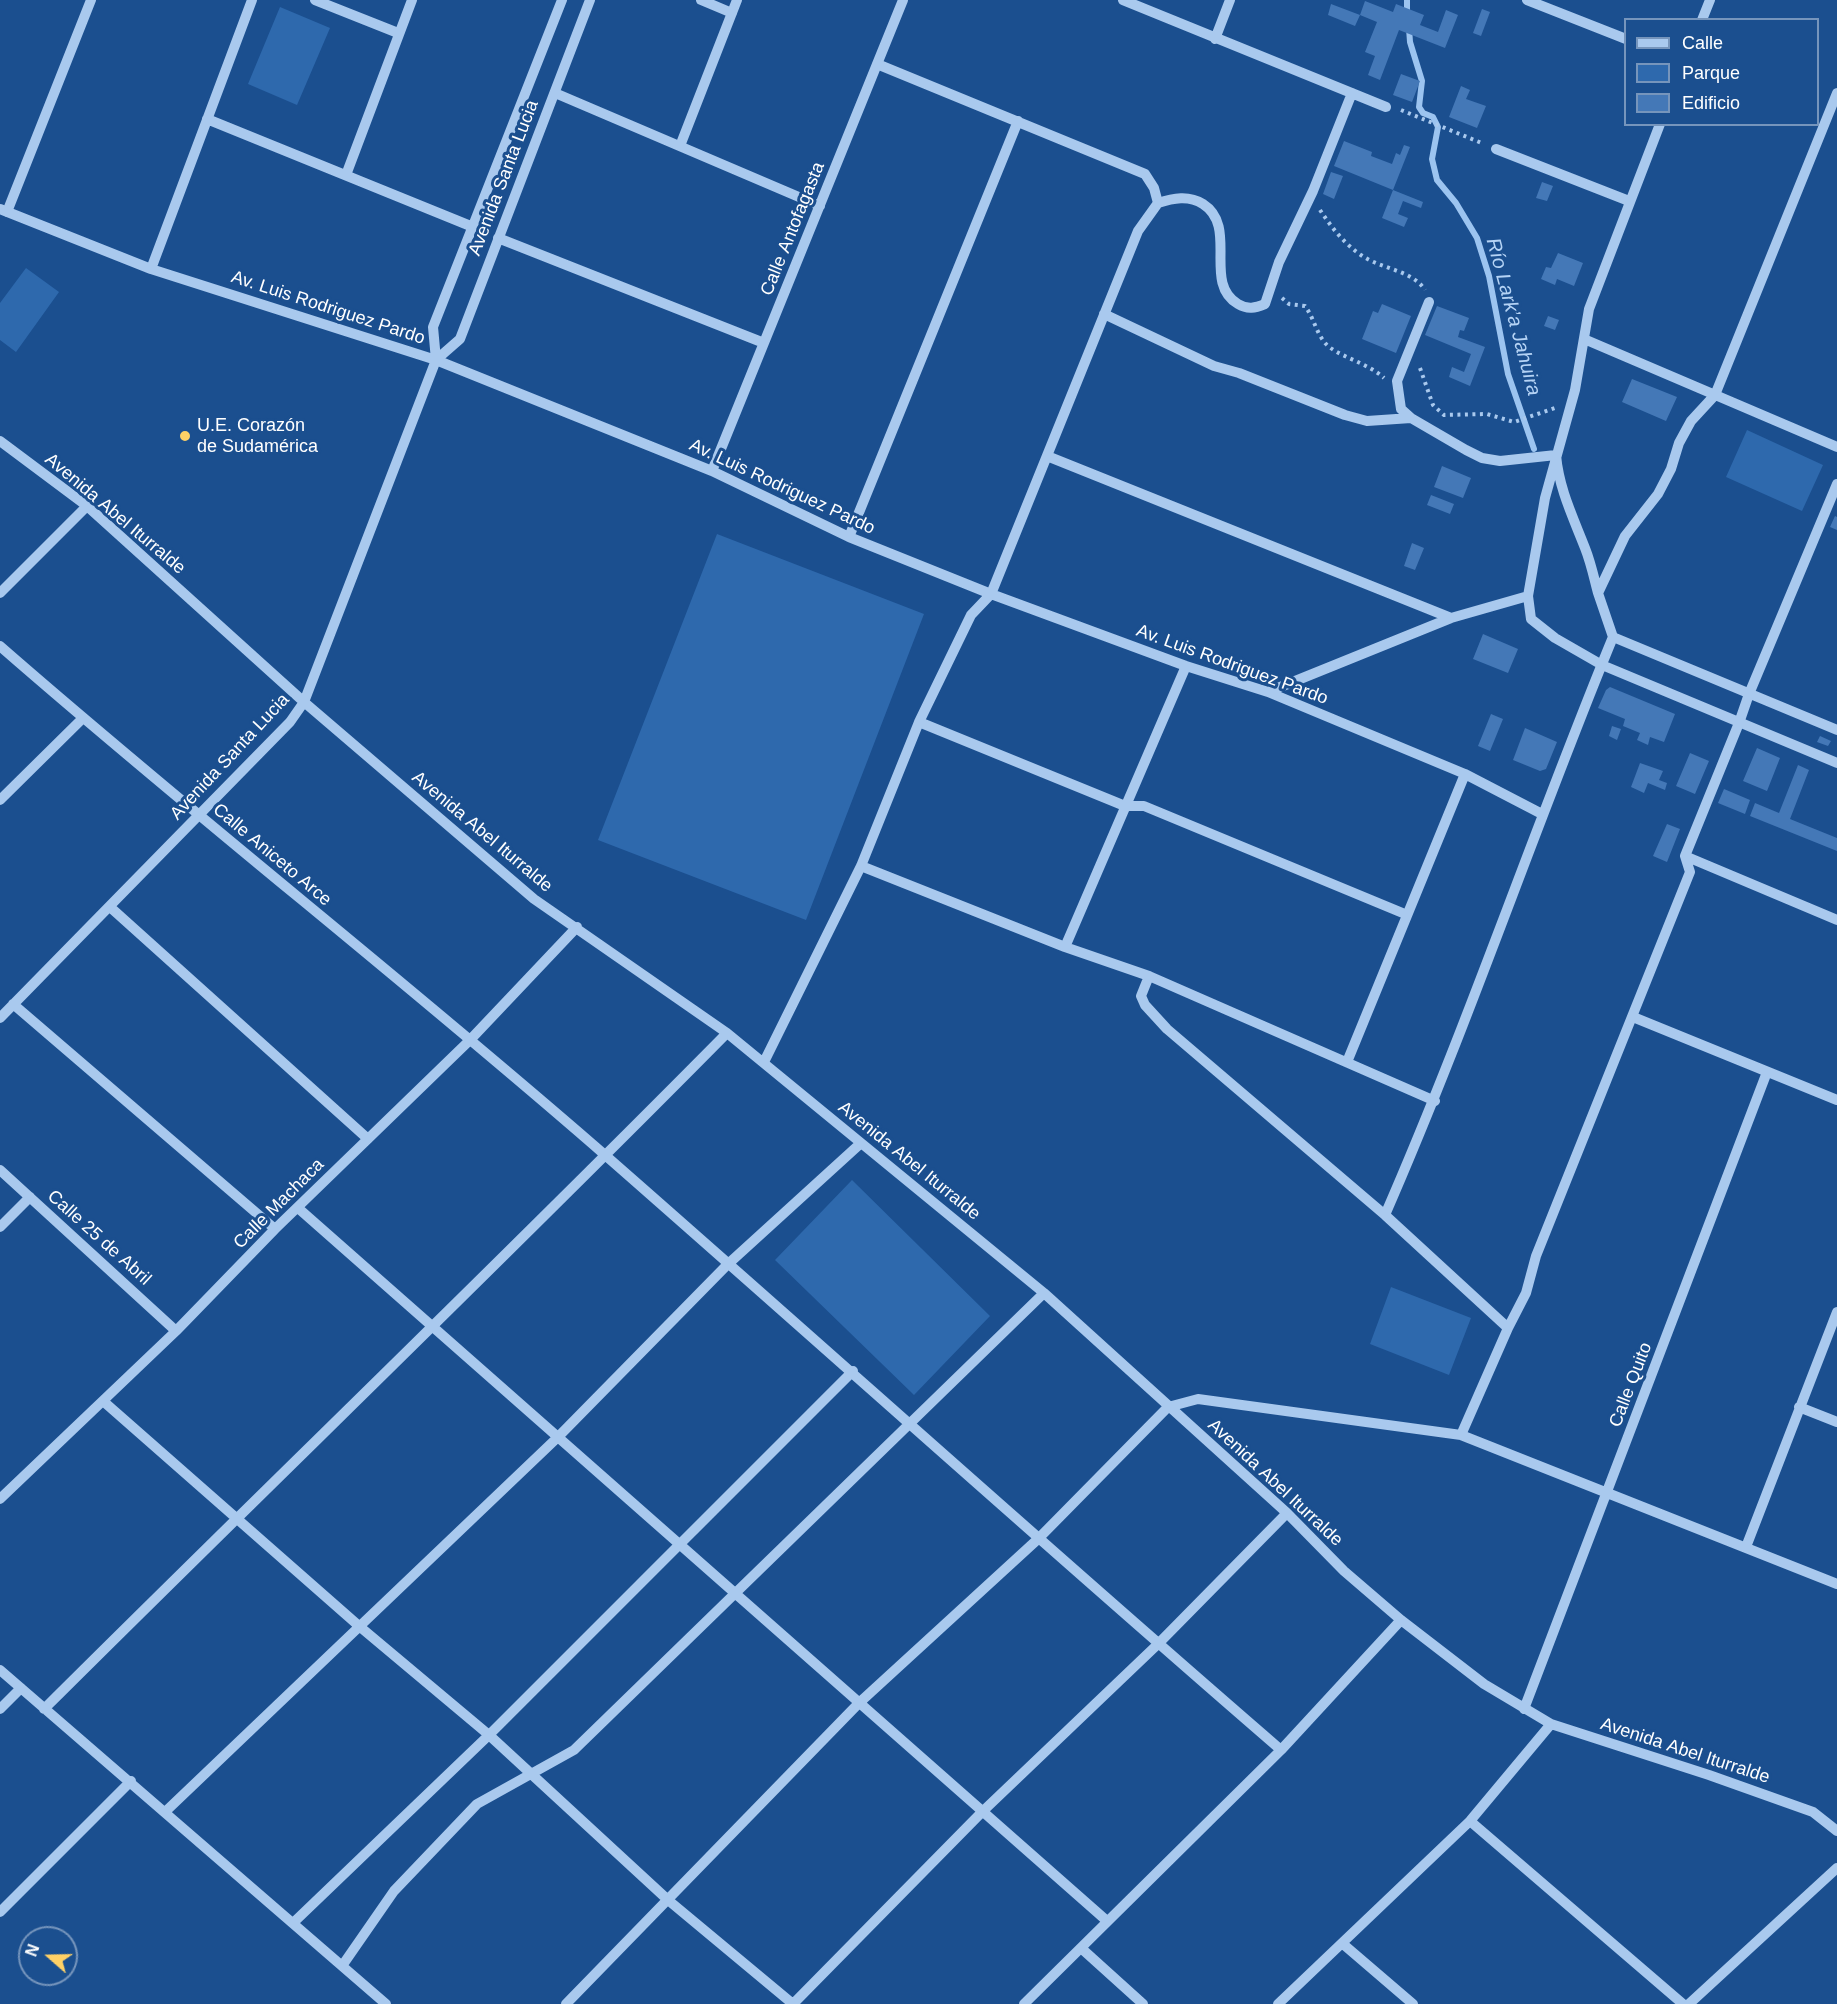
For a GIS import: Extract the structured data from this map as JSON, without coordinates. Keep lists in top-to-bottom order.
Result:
{
  "streets": {
    "street": [
      "Avenida Santa Lucia",
      "Calle Antofagasta",
      "Av. Luis Rodriguez Pardo",
      "Avenida Abel Iturralde",
      "Calle Aniceto Arce",
      "Calle Machaca",
      "Calle 25 de Abril",
      "Calle Quito"
    ]
  },
  "crossings": [
    ["Avenida Santa Lucia", "Av. Luis Rodriguez Pardo"],
    ["Avenida Santa Lucia", "Avenida Abel Iturralde"],
    ["Avenida Santa Lucia", "Calle Aniceto Arce"],
    ["Calle Antofagasta", "Av. Luis Rodriguez Pardo"],
    ["Avenida Abel Iturralde", "Calle Machaca"],
    ["Avenida Abel Iturralde", "Calle Quito"],
    ["Calle Aniceto Arce", "Calle Machaca"],
    ["Calle Machaca", "Calle 25 de Abril"]
  ],
  "water": ["Río Lark’a Jahuira"],
  "places": ["U.E. Corazón de Sudamérica"],
  "legend": ["Calle", "Parque", "Edificio"],
  "north": "left"
}
